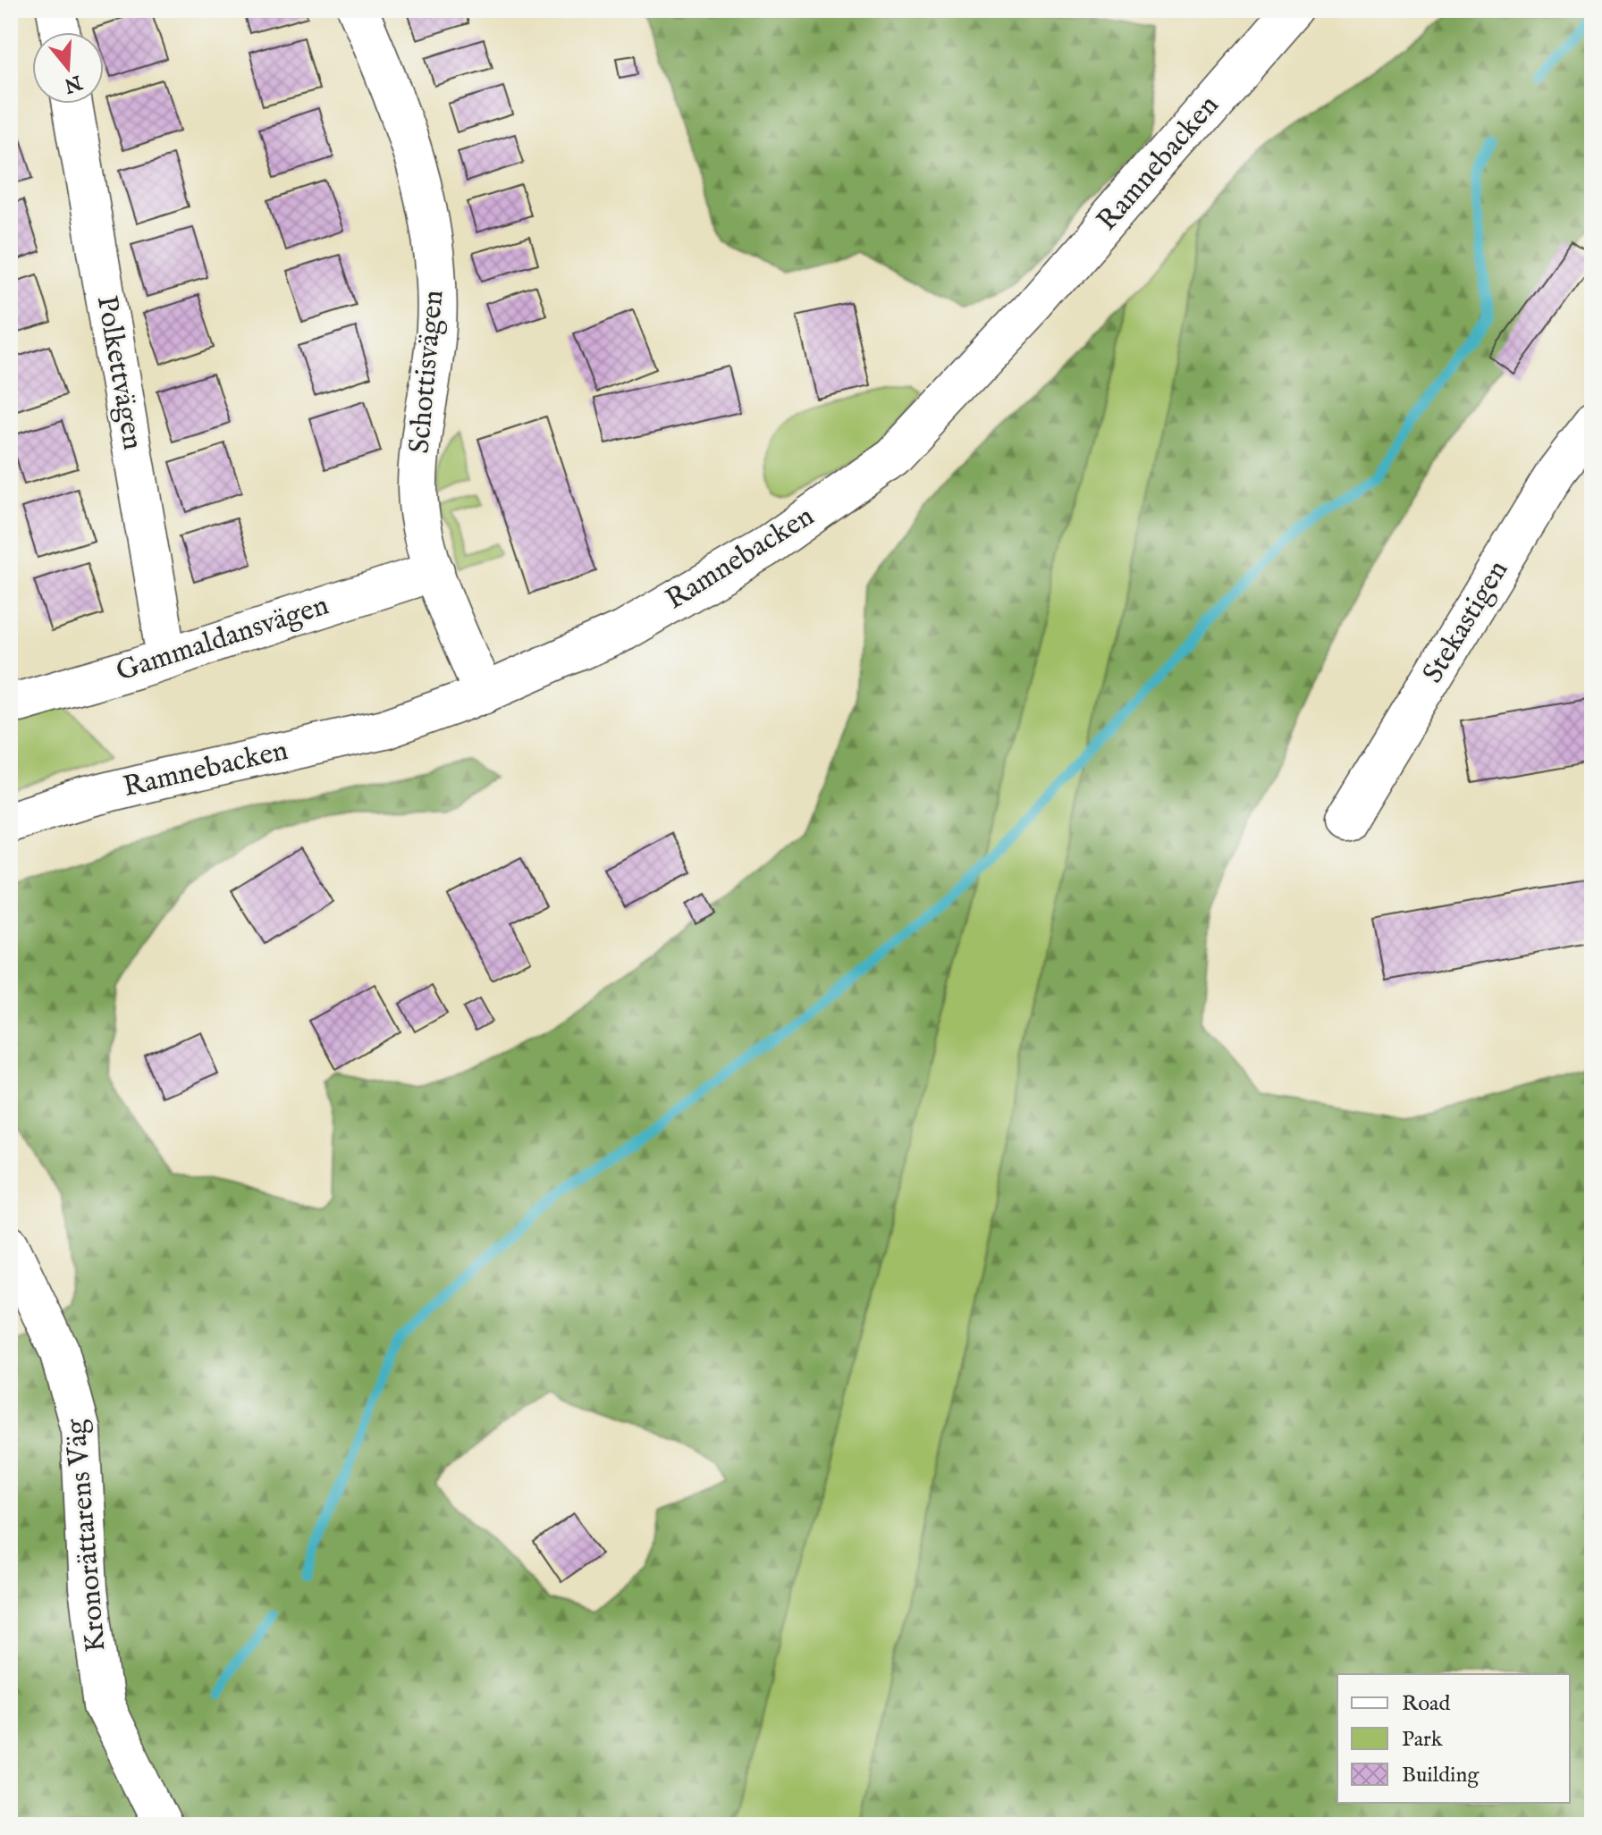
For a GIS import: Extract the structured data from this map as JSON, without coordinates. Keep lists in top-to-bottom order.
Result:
{
  "streets": {
    "street": [
      "Ramnebacken",
      "Schottisvägen",
      "Polkettvägen",
      "Stekastigen",
      "Gammaldansvägen",
      "Kronorättarens Väg"
    ]
  },
  "crossings": [
    ["Ramnebacken", "Schottisvägen"],
    ["Schottisvägen", "Gammaldansvägen"],
    ["Polkettvägen", "Gammaldansvägen"]
  ],
  "legend": ["Road", "Park", "Building"],
  "north": "bottom"
}
